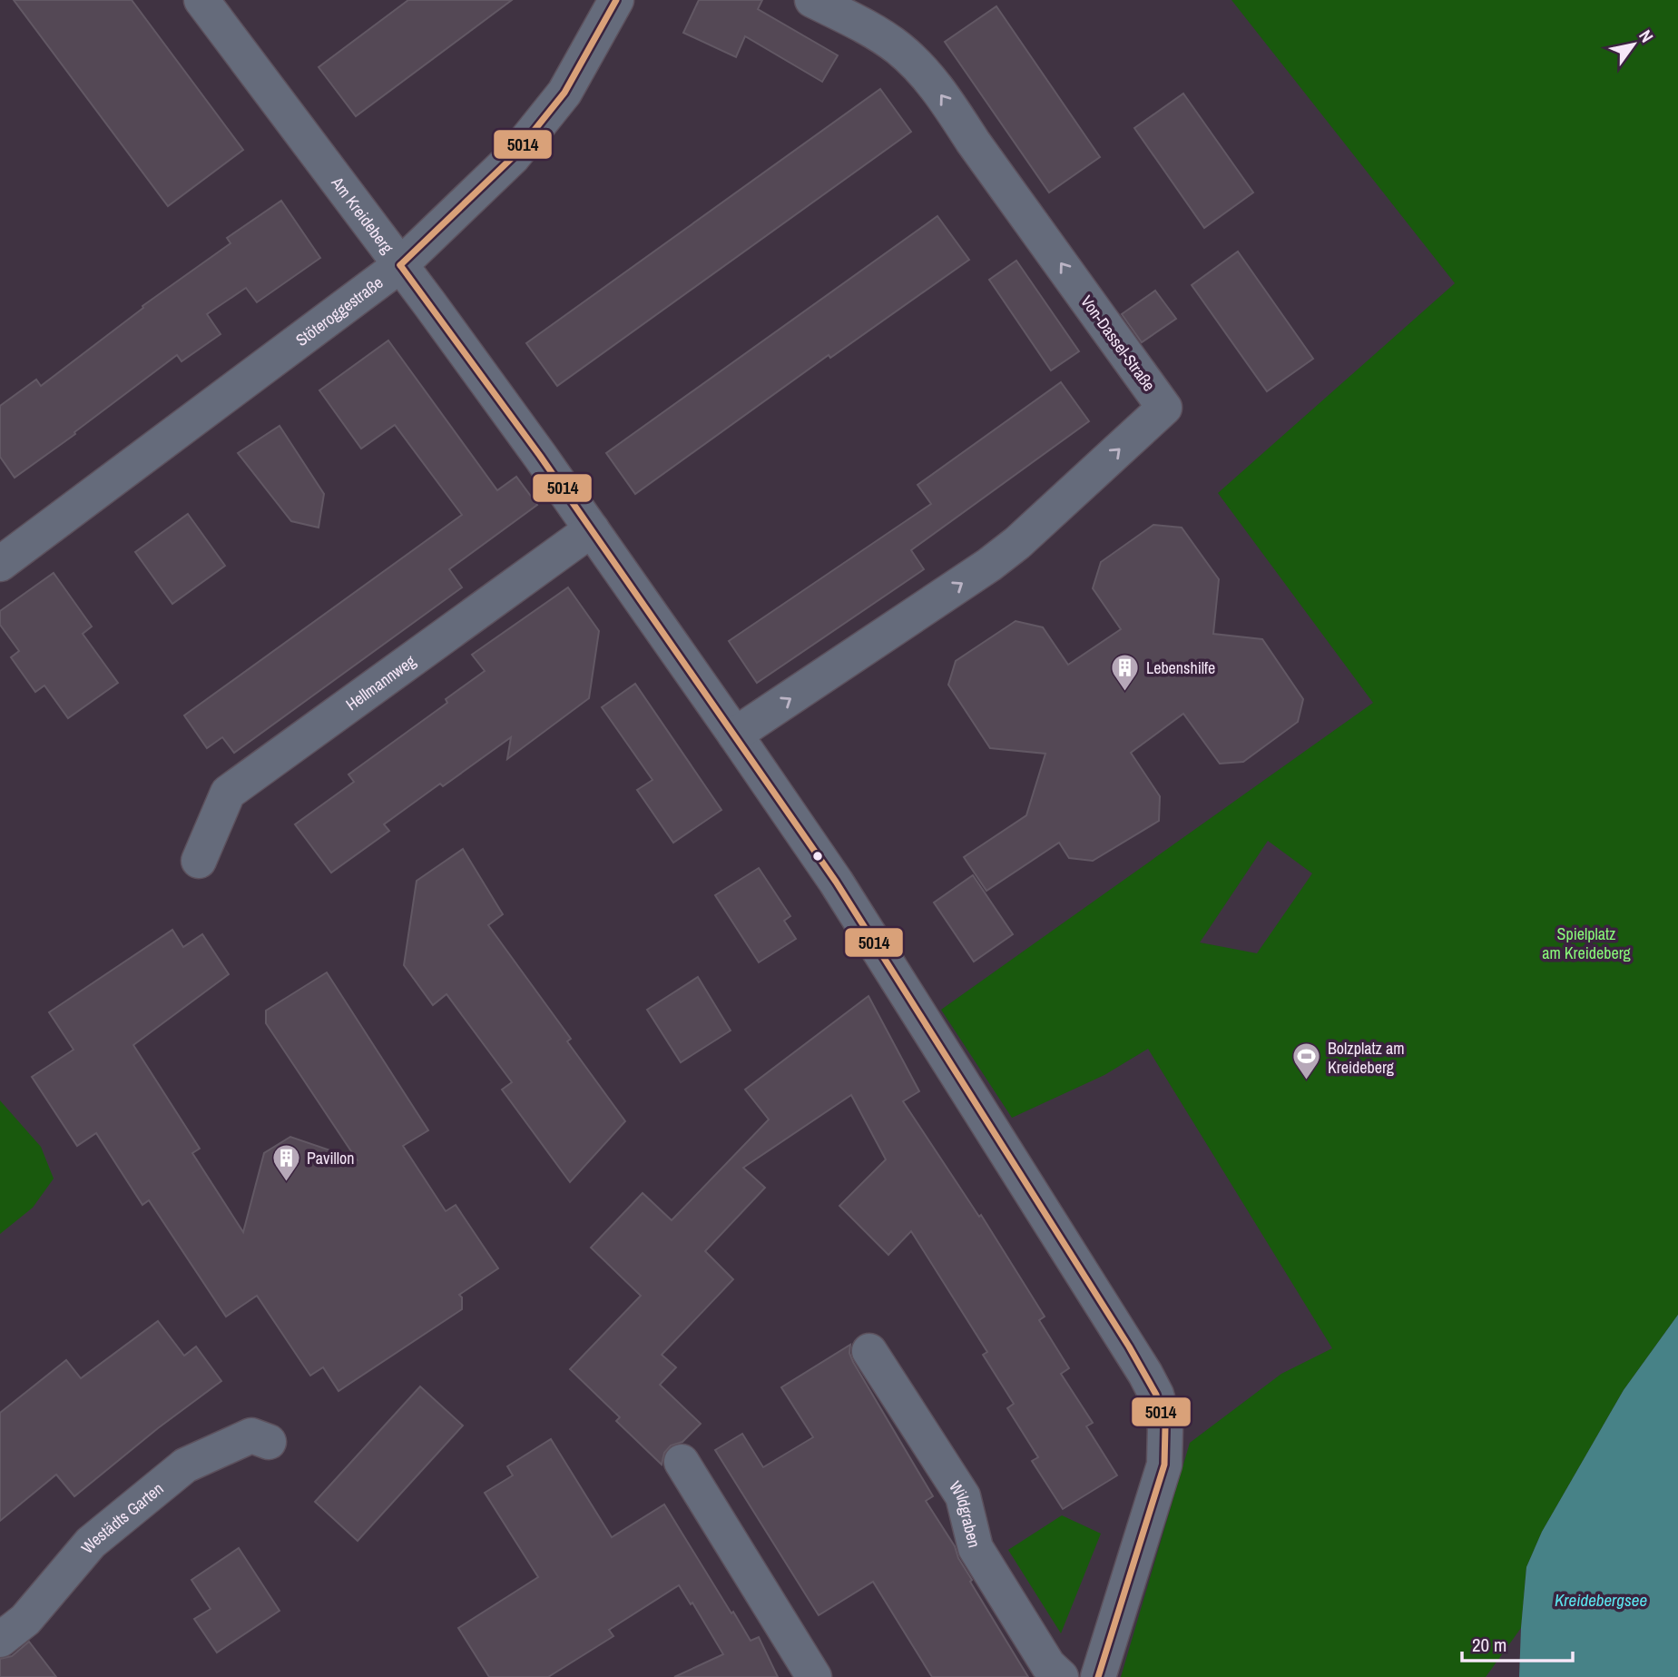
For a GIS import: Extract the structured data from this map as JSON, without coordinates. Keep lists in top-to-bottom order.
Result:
{
  "streets": {
    "street": [
      "Am Kreideberg",
      "Stöteroggestraße",
      "Von-Dassel-Straße",
      "Hellmannweg",
      "Wildgraben",
      "Westädts Garten"
    ]
  },
  "crossings": [
    ["Am Kreideberg", "Stöteroggestraße"],
    ["Am Kreideberg", "Von-Dassel-Straße"],
    ["Am Kreideberg", "Hellmannweg"]
  ],
  "water": ["Kreidebergsee"],
  "parks": ["Spielplatz am Kreideberg"],
  "places": {
    "building": ["Lebenshilfe", "Pavillon"],
    "sports": ["Bolzplatz am Kreideberg"]
  },
  "lines": ["transit line 5014"],
  "scale_bar": "20 m",
  "north": "top right"
}
